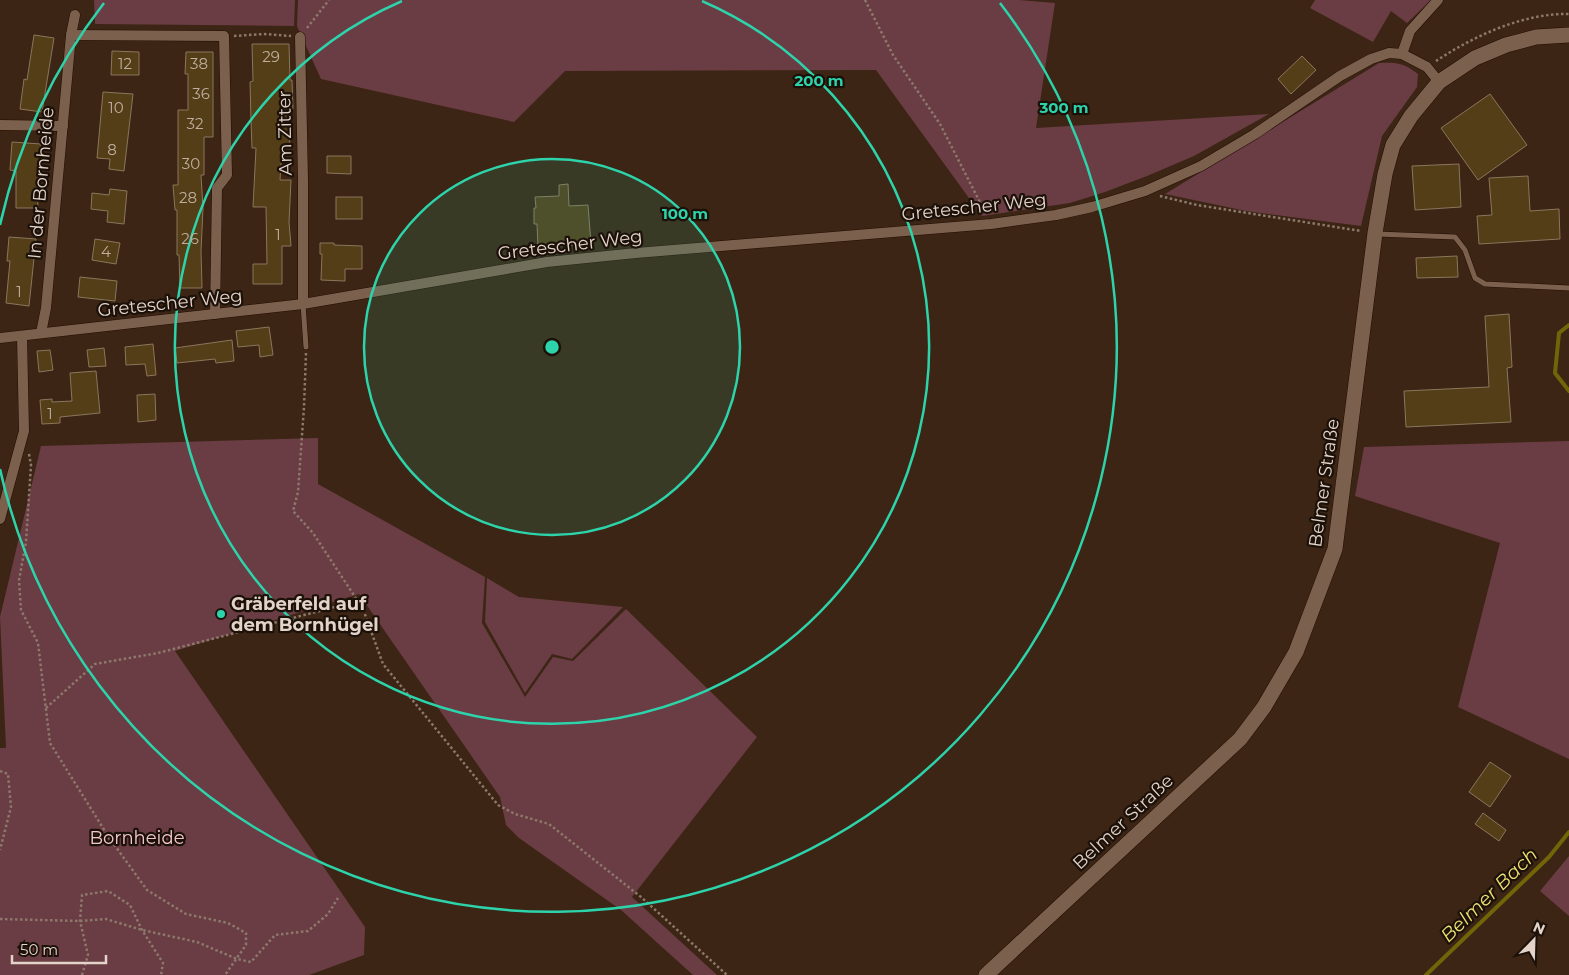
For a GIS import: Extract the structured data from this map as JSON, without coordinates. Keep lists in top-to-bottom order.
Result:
{
  "streets": {
    "street": [
      "Am Zitter",
      "In der Bornheide",
      "Gretescher Weg",
      "Belmer Straße"
    ]
  },
  "crossings": [
    ["Am Zitter", "Gretescher Weg"],
    ["In der Bornheide", "Gretescher Weg"]
  ],
  "water": ["Belmer Bach"],
  "parks": ["Bornheide"],
  "places": ["Gräberfeld auf dem Bornhügel"],
  "house_numbers": [
    "29",
    "12",
    "38",
    "36",
    "10",
    "32",
    "8",
    "30",
    "28",
    "1",
    "26",
    "4",
    "1",
    "1"
  ],
  "scale_bar": "50 m",
  "north": "top right",
  "rings": ["200 m", "300 m", "100 m"]
}
